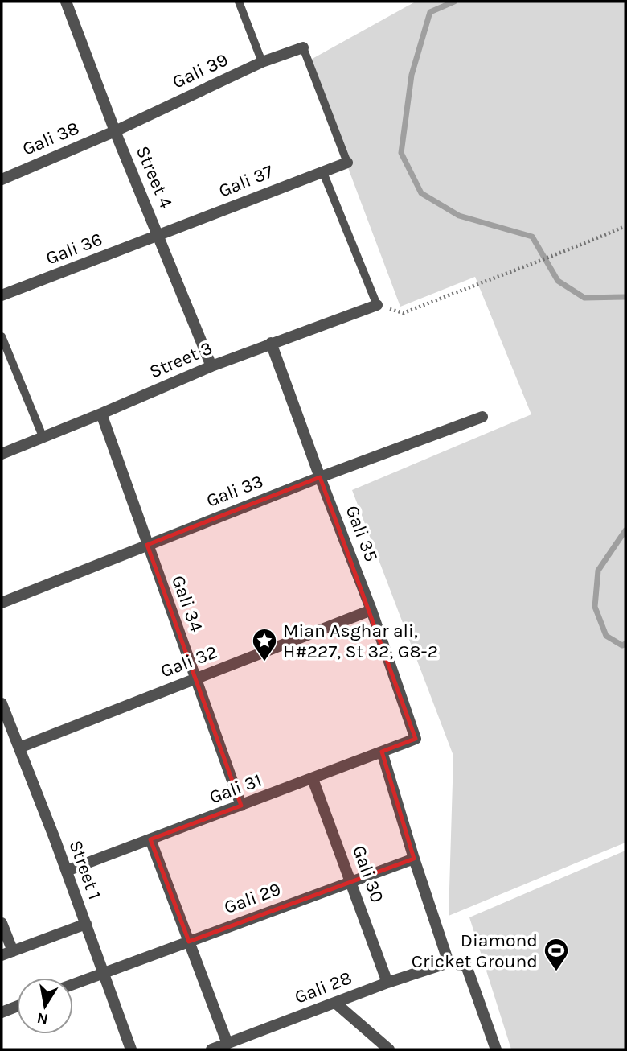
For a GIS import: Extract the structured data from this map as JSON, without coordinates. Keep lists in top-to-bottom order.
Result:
{
  "streets": {
    "street": [
      "Gali 39",
      "Gali 38",
      "Street 4",
      "Gali 37",
      "Gali 36",
      "Street 3",
      "Gali 33",
      "Gali 35",
      "Gali 34",
      "Gali 32",
      "Gali 31",
      "Street 1",
      "Gali 30",
      "Gali 29",
      "Gali 28"
    ]
  },
  "crossings": [
    ["Gali 39", "Gali 38"],
    ["Gali 39", "Street 4"],
    ["Gali 38", "Street 4"],
    ["Street 4", "Gali 37"],
    ["Street 4", "Gali 36"],
    ["Street 4", "Street 3"],
    ["Gali 37", "Gali 36"],
    ["Street 3", "Gali 35"],
    ["Street 3", "Gali 34"],
    ["Gali 33", "Gali 35"],
    ["Gali 33", "Gali 34"],
    ["Gali 35", "Gali 32"],
    ["Gali 35", "Gali 31"],
    ["Gali 34", "Gali 32"],
    ["Gali 34", "Gali 31"],
    ["Gali 32", "Street 1"],
    ["Gali 31", "Street 1"],
    ["Gali 31", "Gali 30"],
    ["Street 1", "Gali 29"],
    ["Gali 30", "Gali 29"],
    ["Gali 30", "Gali 28"]
  ],
  "places": {
    "place": ["Mian Asghar ali, H#227, St 32, G8-2"],
    "sports": ["Diamond Cricket Ground"]
  },
  "north": "bottom"
}
